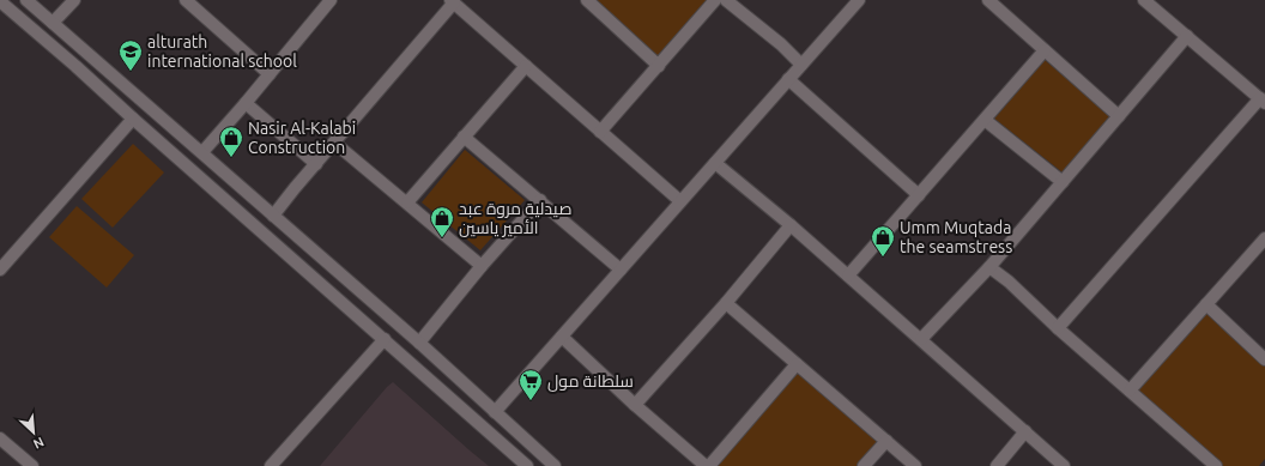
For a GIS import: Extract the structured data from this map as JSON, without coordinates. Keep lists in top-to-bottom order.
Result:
{
  "places": {
    "school or university": ["alturath international school"],
    "shop": ["Nasir Al-Kalabi Construction", "صيدلية مروة عبد الأمير ياسين", "Umm Muqtada the seamstress"],
    "supermarket": ["سلطانة مول"]
  },
  "north": "bottom right"
}
